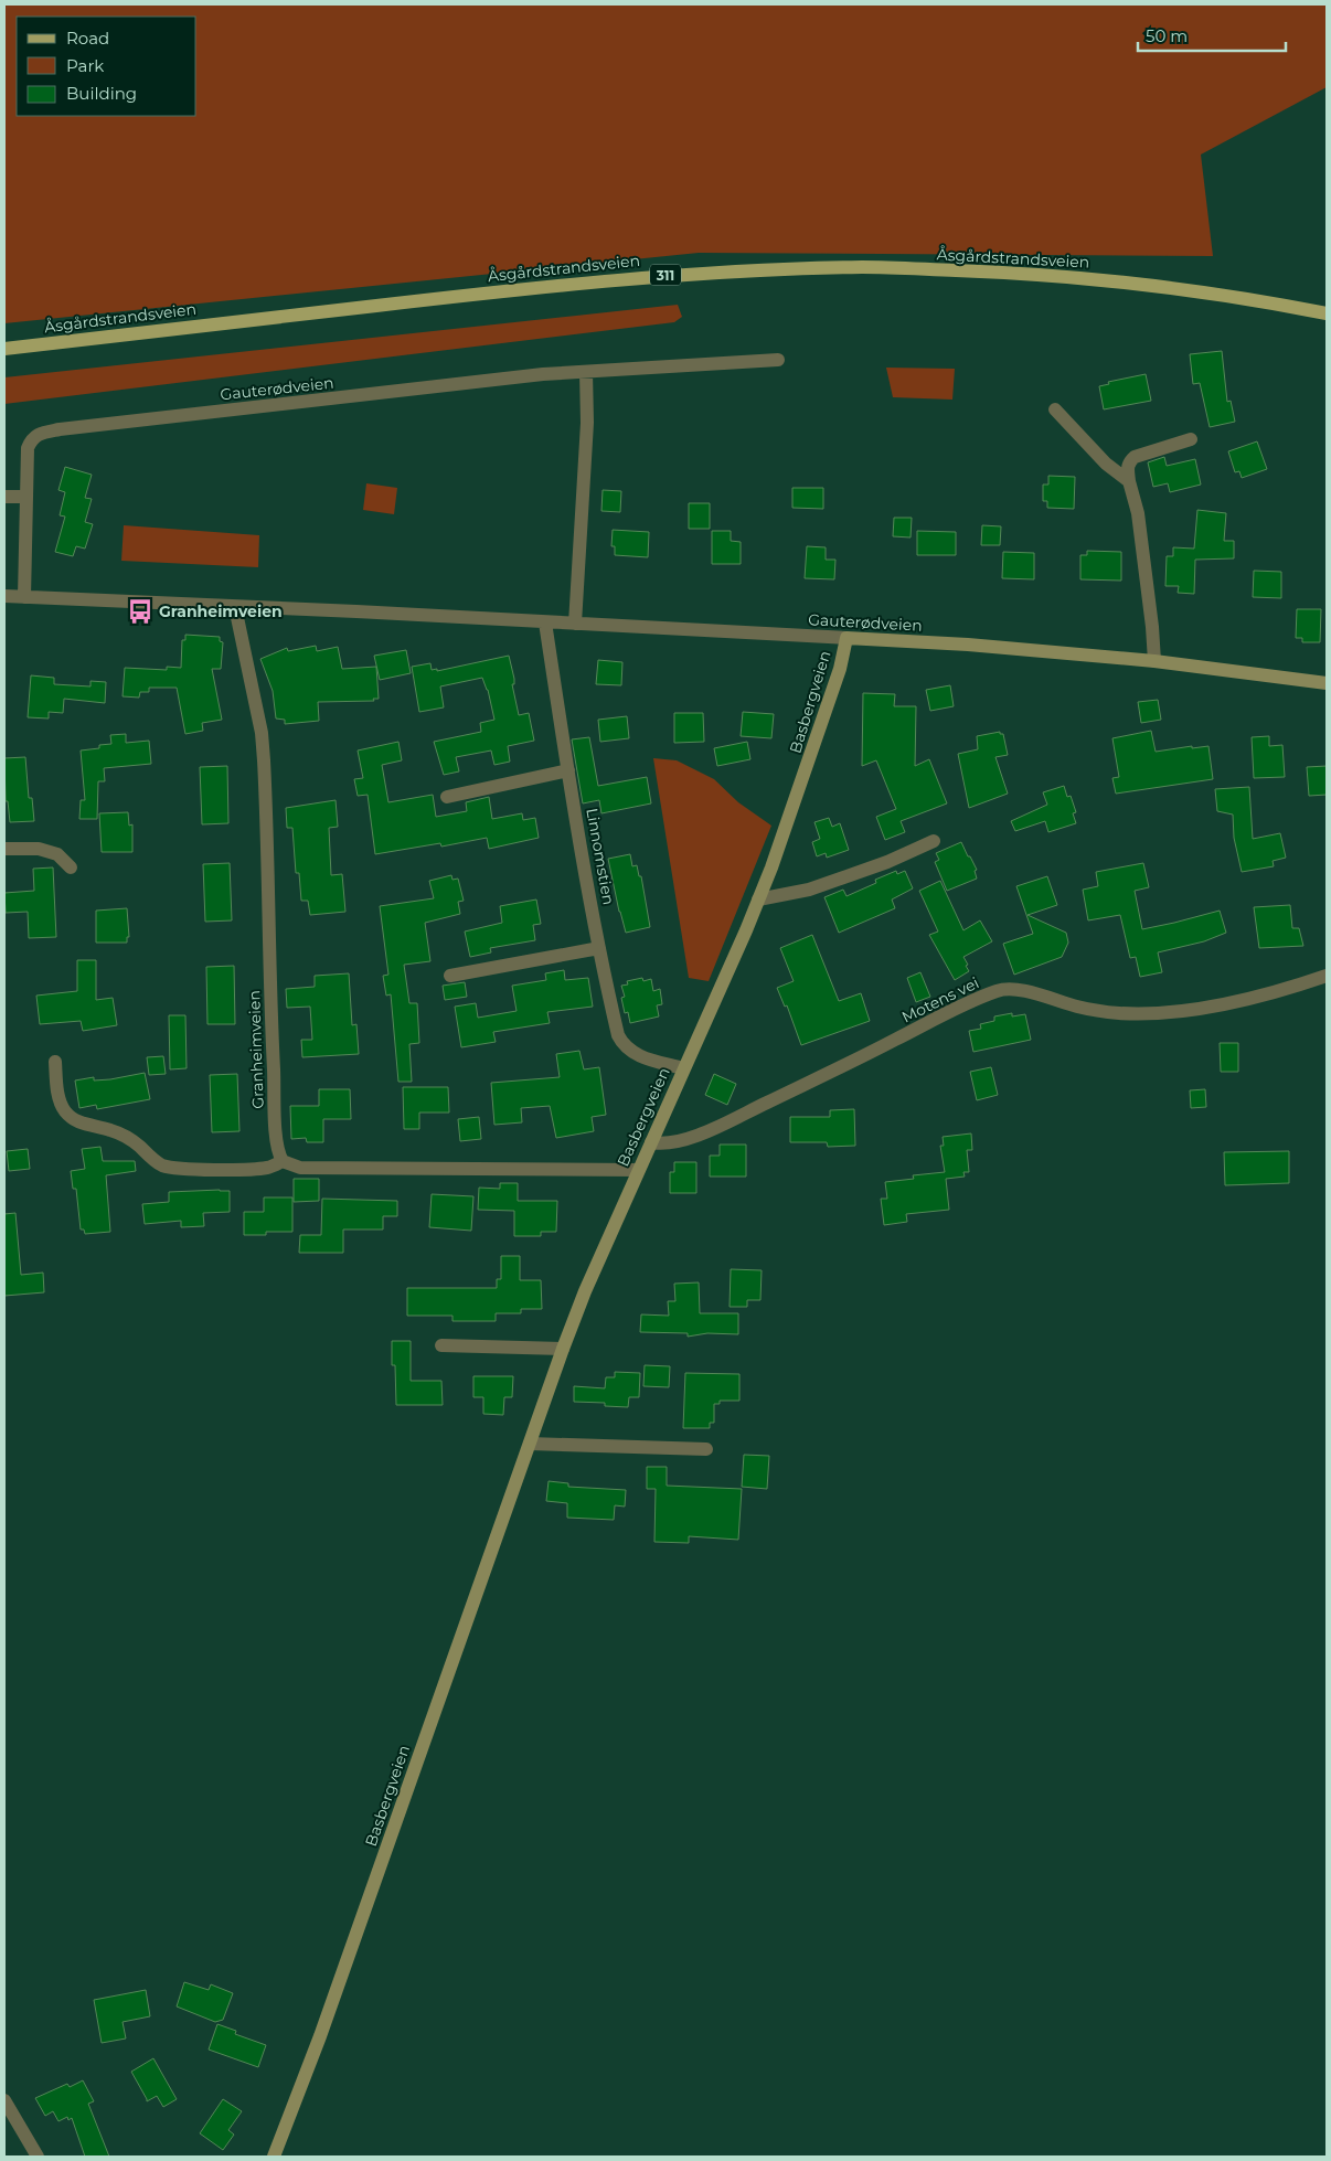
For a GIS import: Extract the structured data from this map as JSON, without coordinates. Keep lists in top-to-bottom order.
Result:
{
  "streets": {
    "main road": [
      "Åsgårdstrandsveien",
      "311",
      "Gauterødveien",
      "Basbergveien"
    ],
    "street": ["Linnomstien", "Motens vei", "Granheimveien"]
  },
  "crossings": [
    ["Gauterødveien", "Basbergveien"],
    ["Gauterødveien", "Linnomstien"],
    ["Gauterødveien", "Granheimveien"],
    ["Basbergveien", "Linnomstien"],
    ["Basbergveien", "Motens vei"]
  ],
  "places": {
    "bus stop": ["Granheimveien"]
  },
  "legend": ["Road", "Park", "Building"],
  "scale_bar": "50 m"
}
